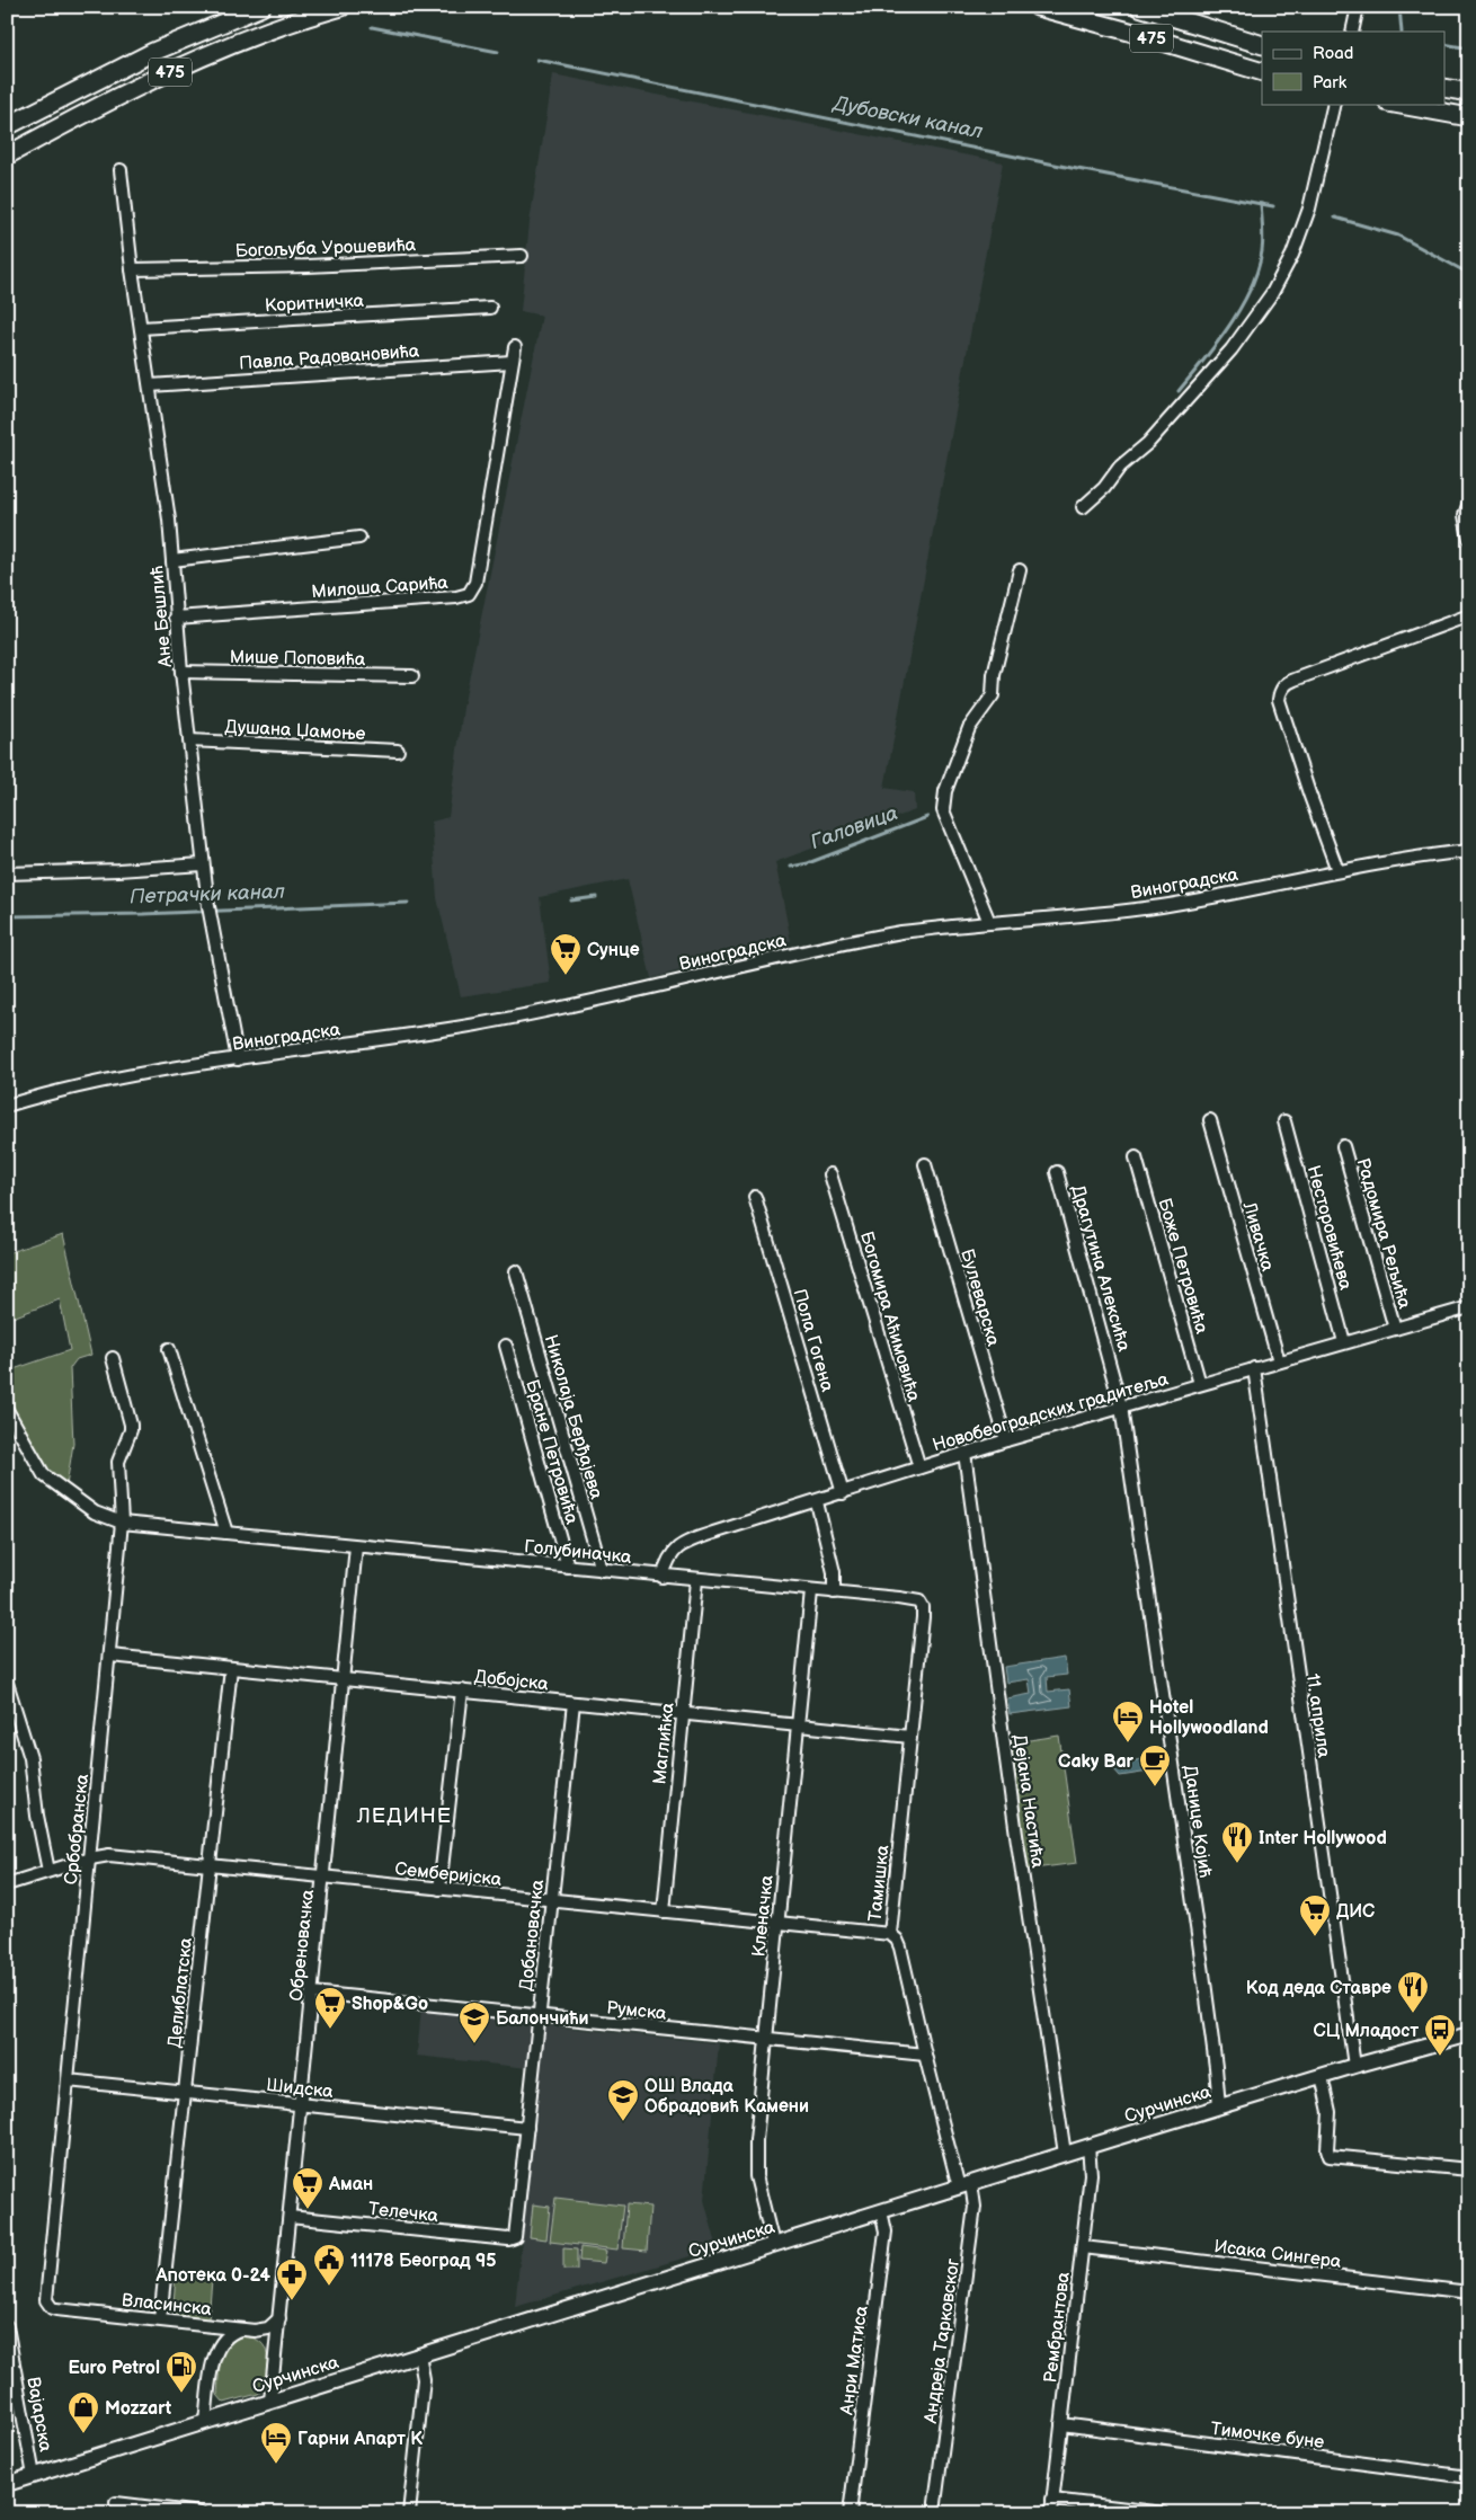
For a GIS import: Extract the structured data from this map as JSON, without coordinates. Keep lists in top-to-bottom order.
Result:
{
  "streets": {
    "highway": ["475"],
    "main road": ["Сурчинска"],
    "street": [
      "Богољуба Урошевића",
      "Коритничка",
      "Павла Радовановића",
      "Милоша Сарића",
      "Ане Бешлић",
      "Мише Поповића",
      "Душана Џамоње",
      "Виноградска",
      "Несторовићева",
      "Радомира Рељића",
      "Ливачка",
      "Боже Петровића",
      "Драгутина Алексића",
      "Булеварска",
      "Богомира Аћимовића",
      "Пола Гогена",
      "Новобеоградских градитеља",
      "Николаја Берђајева",
      "Бране Петровића",
      "Голубиначка",
      "Добојска",
      "11. априла",
      "Маглићка",
      "Дејана Настића",
      "Данице Којић",
      "Србобранска",
      "Семберијска",
      "Тамишка",
      "Кленачка",
      "Добановачка",
      "Обреновачка",
      "Делиблатска",
      "Румска",
      "Шидска",
      "Телечка",
      "Исака Сингера",
      "Власинска",
      "Рембрантова",
      "Андреја Тарковског",
      "Анри Матиса",
      "Вајарска",
      "Тимочке буне"
    ]
  },
  "crossings": [
    ["Богољуба Урошевића", "Ане Бешлић"],
    ["Коритничка", "Ане Бешлић"],
    ["Павла Радовановића", "Милоша Сарића"],
    ["Павла Радовановића", "Ане Бешлић"],
    ["Милоша Сарића", "Ане Бешлић"],
    ["Ане Бешлић", "Мише Поповића"],
    ["Ане Бешлић", "Душана Џамоње"],
    ["Ане Бешлић", "Виноградска"],
    ["Несторовићева", "Новобеоградских градитеља"],
    ["Радомира Рељића", "Новобеоградских градитеља"],
    ["Ливачка", "Новобеоградских градитеља"],
    ["Боже Петровића", "Новобеоградских градитеља"],
    ["Драгутина Алексића", "Новобеоградских градитеља"],
    ["Драгутина Алексића", "Данице Којић"],
    ["Булеварска", "Новобеоградских градитеља"],
    ["Богомира Аћимовића", "Новобеоградских градитеља"],
    ["Пола Гогена", "Новобеоградских градитеља"],
    ["Новобеоградских градитеља", "Голубиначка"],
    ["Новобеоградских градитеља", "11. априла"],
    ["Новобеоградских градитеља", "Дејана Настића"],
    ["Новобеоградских градитеља", "Данице Којић"],
    ["Николаја Берђајева", "Голубиначка"],
    ["Бране Петровића", "Голубиначка"],
    ["Голубиначка", "Маглићка"],
    ["Голубиначка", "Србобранска"],
    ["Голубиначка", "Тамишка"],
    ["Голубиначка", "Кленачка"],
    ["Голубиначка", "Обреновачка"],
    ["Добојска", "Маглићка"],
    ["Добојска", "Србобранска"],
    ["Добојска", "Тамишка"],
    ["Добојска", "Кленачка"],
    ["Добојска", "Добановачка"],
    ["Добојска", "Обреновачка"],
    ["Добојска", "Делиблатска"],
    ["11. априла", "Сурчинска"],
    ["Маглићка", "Семберијска"],
    ["Дејана Настића", "Сурчинска"],
    ["Данице Којић", "Сурчинска"],
    ["Србобранска", "Семберијска"],
    ["Србобранска", "Шидска"],
    ["Србобранска", "Власинска"],
    ["Семберијска", "Тамишка"],
    ["Семберијска", "Кленачка"],
    ["Семберијска", "Добановачка"],
    ["Семберијска", "Обреновачка"],
    ["Семберијска", "Делиблатска"],
    ["Тамишка", "Румска"],
    ["Тамишка", "Сурчинска"],
    ["Тамишка", "Андреја Тарковског"],
    ["Кленачка", "Румска"],
    ["Кленачка", "Сурчинска"],
    ["Добановачка", "Румска"],
    ["Добановачка", "Шидска"],
    ["Добановачка", "Телечка"],
    ["Обреновачка", "Румска"],
    ["Обреновачка", "Шидска"],
    ["Обреновачка", "Сурчинска"],
    ["Обреновачка", "Телечка"],
    ["Делиблатска", "Шидска"],
    ["Делиблатска", "Власинска"],
    ["Сурчинска", "Рембрантова"],
    ["Сурчинска", "Андреја Тарковског"],
    ["Сурчинска", "Анри Матиса"],
    ["Сурчинска", "Вајарска"],
    ["Исака Сингера", "Рембрантова"],
    ["Рембрантова", "Тимочке буне"]
  ],
  "districts": ["ЛЕДИНЕ"],
  "water": ["Дубовски канал", "Галовица", "Петрачки канал"],
  "places": {
    "supermarket": [
      "Сунце",
      "ДИС",
      "Shop&Go",
      "Аман"
    ],
    "hotel": ["Hotel Hollywoodland", "Гарни Апарт К"],
    "cafe": ["Caky Bar"],
    "restaurant": ["Inter Hollywood", "Код деда Ставре"],
    "school or university": ["Балончићи", "ОШ Влада Обрадовић Камени"],
    "bus stop": ["СЦ Младост"],
    "public building": ["11178 Београд 95"],
    "pharmacy": ["Апотека 0-24"],
    "fuel station": ["Euro Petrol"],
    "shop": ["Mozzart"]
  },
  "legend": ["Road", "Park"]
}
